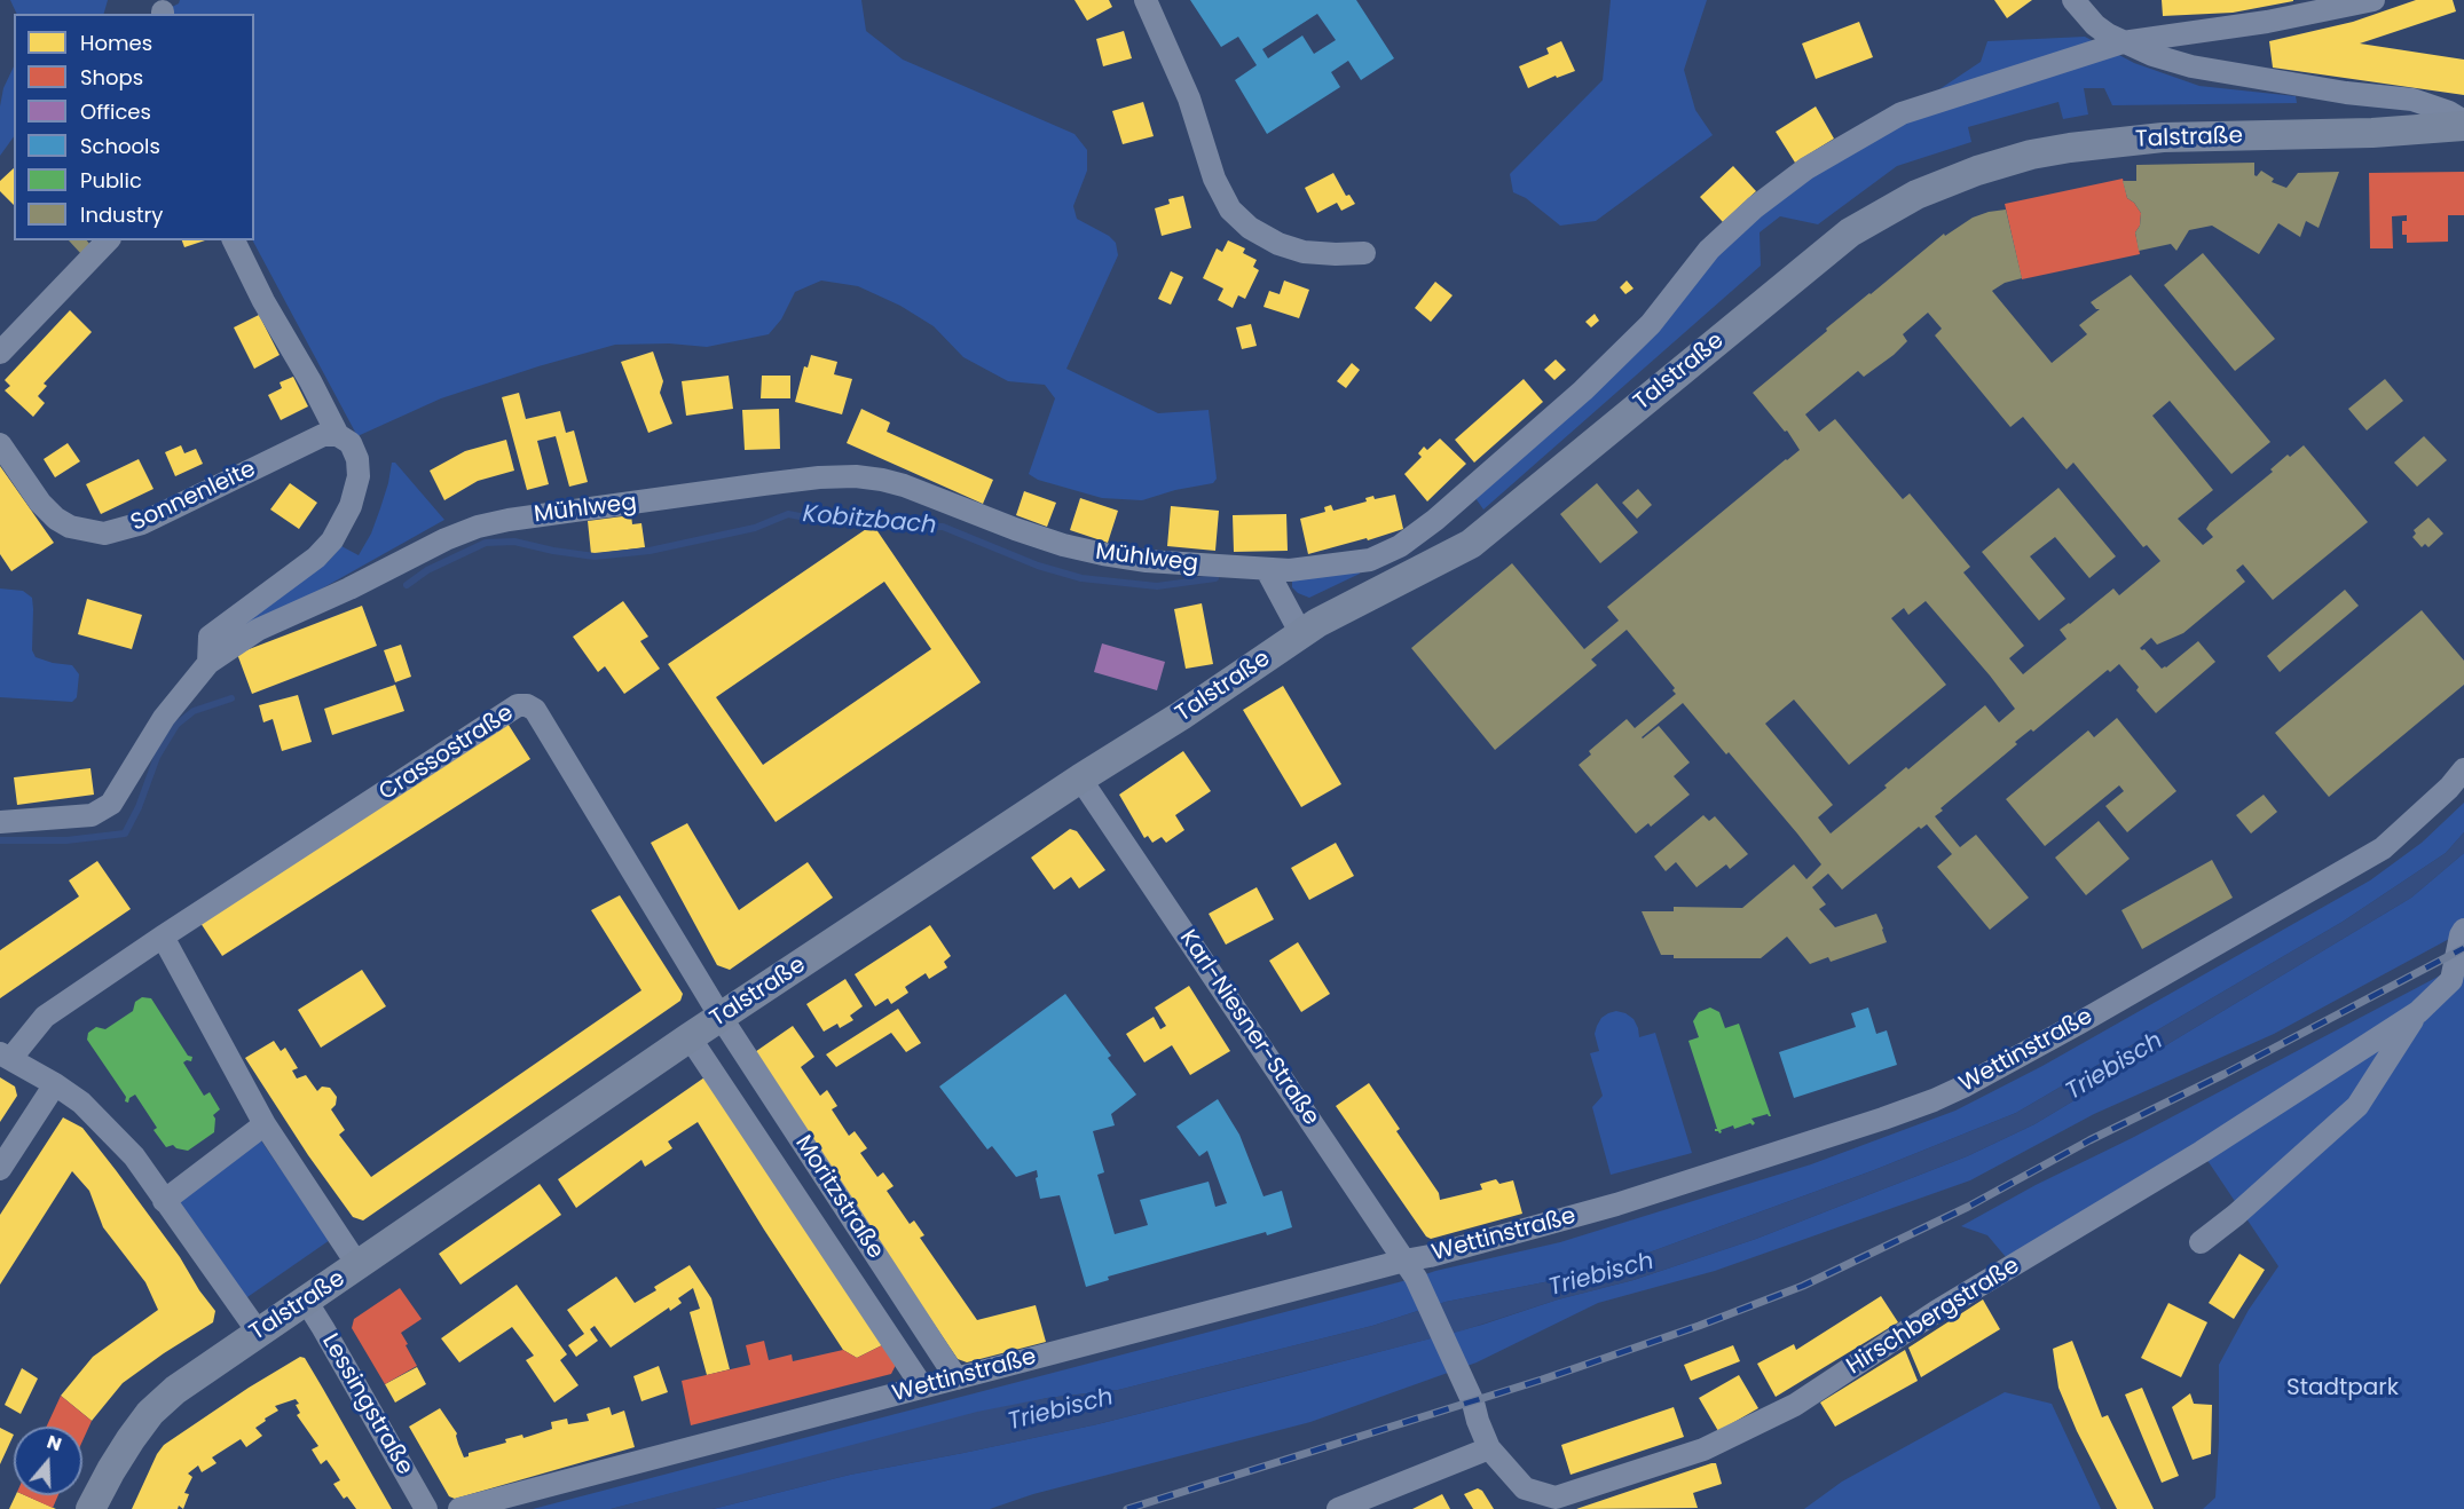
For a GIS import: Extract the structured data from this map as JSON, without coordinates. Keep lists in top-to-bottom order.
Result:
{
  "streets": {
    "main road": ["Talstraße"],
    "street": [
      "Sonnenleite",
      "Mühlweg",
      "Crassostraße",
      "Karl-Niesner-Straße",
      "Wettinstraße",
      "Moritzstraße",
      "Hirschbergstraße",
      "Lessingstraße"
    ]
  },
  "crossings": [
    ["Talstraße", "Crassostraße"],
    ["Talstraße", "Karl-Niesner-Straße"],
    ["Talstraße", "Moritzstraße"],
    ["Talstraße", "Lessingstraße"],
    ["Crassostraße", "Moritzstraße"],
    ["Karl-Niesner-Straße", "Wettinstraße"],
    ["Karl-Niesner-Straße", "Hirschbergstraße"],
    ["Wettinstraße", "Moritzstraße"]
  ],
  "water": ["Kobitzbach", "Triebisch"],
  "parks": ["Stadtpark"],
  "legend": [
    "Homes",
    "Shops",
    "Offices",
    "Schools",
    "Public",
    "Industry"
  ],
  "north": "top"
}
